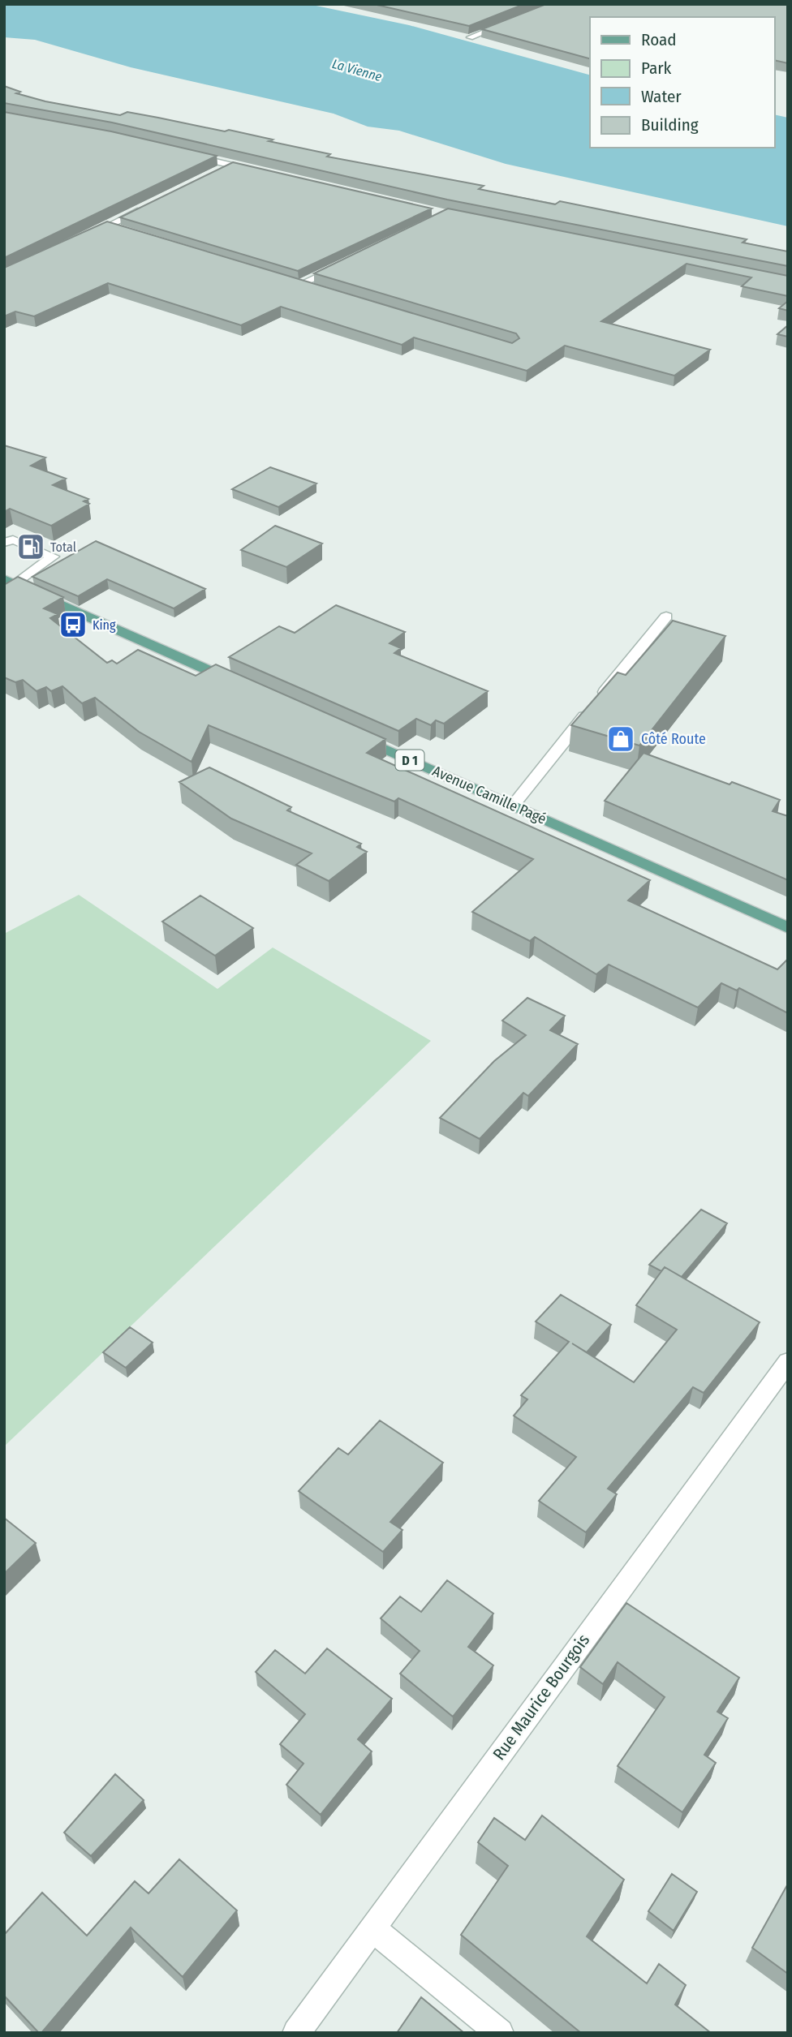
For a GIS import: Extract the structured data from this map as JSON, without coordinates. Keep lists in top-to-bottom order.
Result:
{
  "streets": {
    "main road": ["D 1", "Avenue Camille Pagé"],
    "street": ["Rue Maurice Bourgois"]
  },
  "water": ["La Vienne"],
  "places": {
    "fuel station": ["Total"],
    "bus stop": ["King"],
    "shop": ["Côté Route"]
  },
  "legend": [
    "Road",
    "Park",
    "Water",
    "Building"
  ]
}
